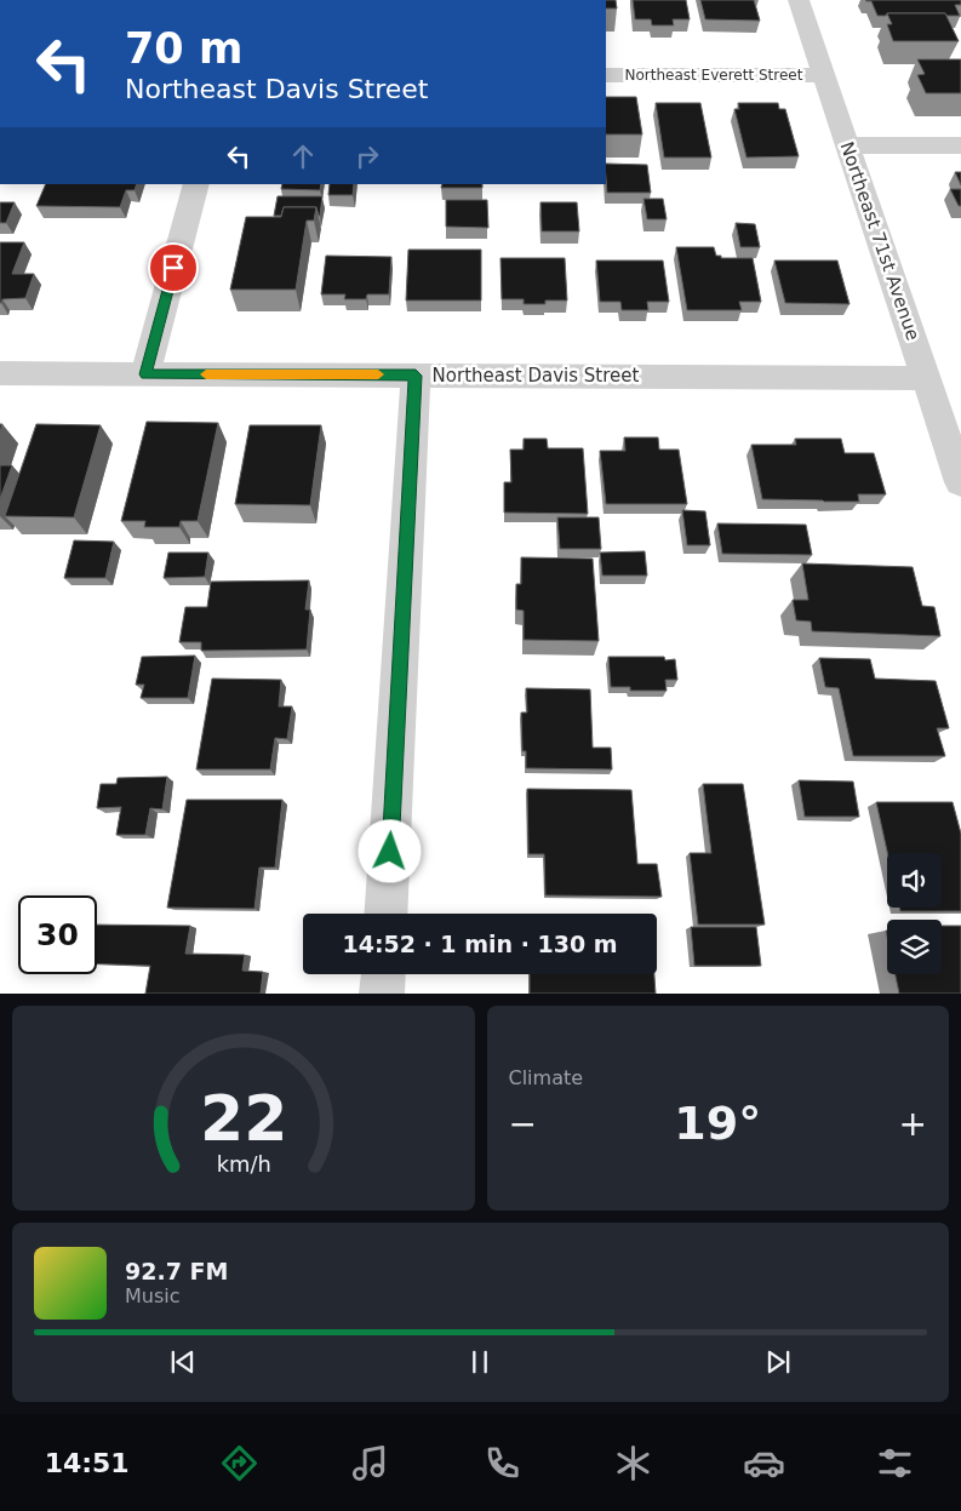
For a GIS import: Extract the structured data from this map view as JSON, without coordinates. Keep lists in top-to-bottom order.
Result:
{
  "streets": {
    "street": ["Northeast Everett Street", "Northeast 71st Avenue", "Northeast Davis Street"]
  },
  "crossings": [
    ["Northeast Everett Street", "Northeast 71st Avenue"],
    ["Northeast 71st Avenue", "Northeast Davis Street"]
  ],
  "page": {
    "turn": ["70 m", "Northeast Davis Street"],
    "limit": "30",
    "trip": "14:52 · 1 min · 130 m",
    "tile": "Climate",
    "heat": ["−", "19°", "+"],
    "song": ["92.7 FM", "Music"],
    "tabs": "14:51",
    "gauge": ["22", "km/h"]
  }
}
